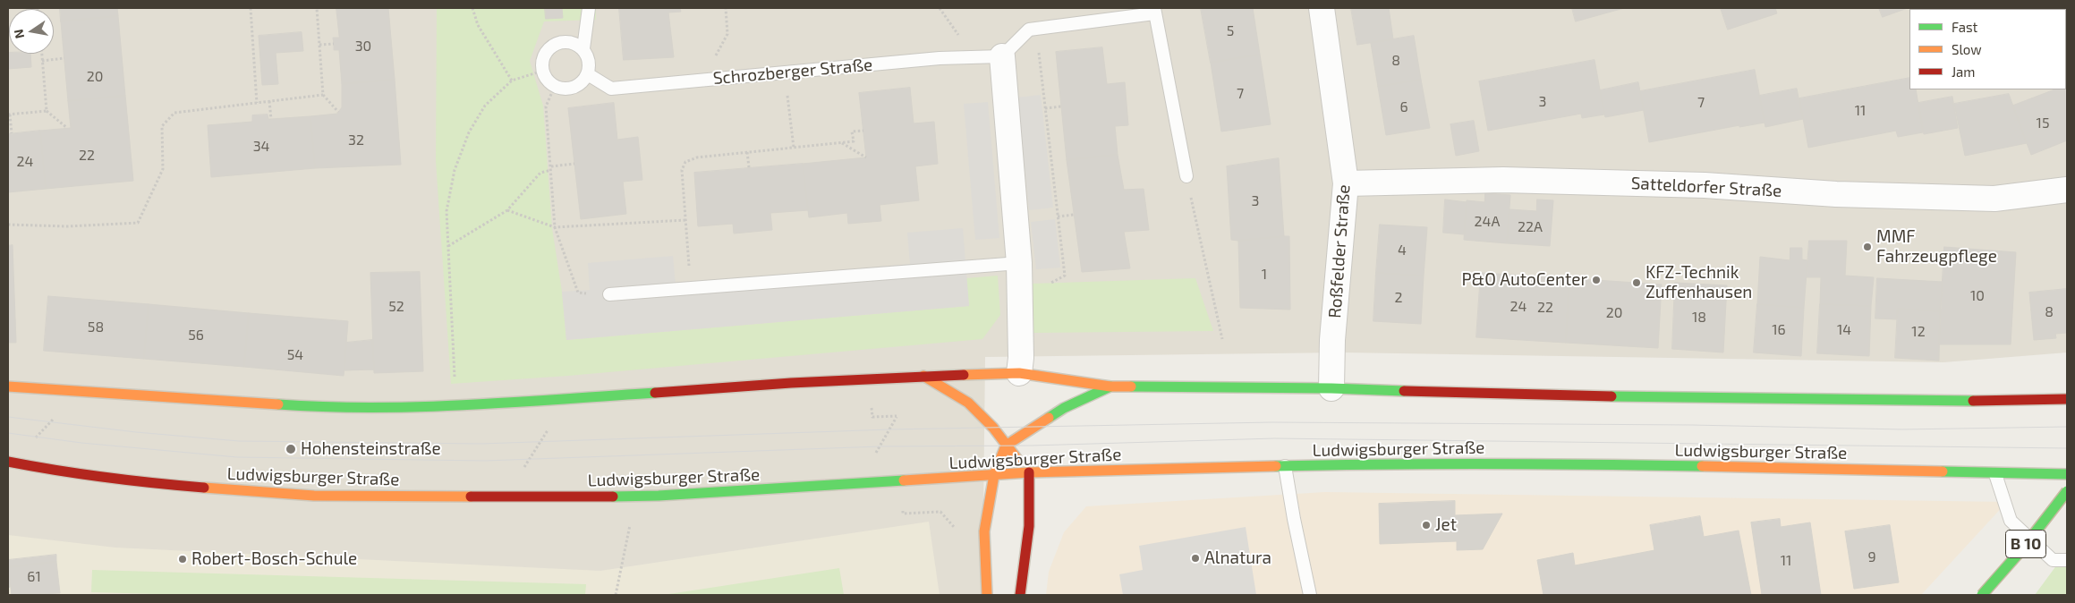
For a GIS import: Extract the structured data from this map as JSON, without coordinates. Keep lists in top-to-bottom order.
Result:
{
  "streets": {
    "main road": ["Ludwigsburger Straße", "B 10"],
    "street": ["Satteldorfer Straße", "Roßfelder Straße"],
    "lane": ["Schrozberger Straße"]
  },
  "crossings": [
    ["Satteldorfer Straße", "Roßfelder Straße"]
  ],
  "places": [
    "MMF Fahrzeugpflege",
    "P&O AutoCenter",
    "KFZ-Technik Zuffenhausen",
    "Hohensteinstraße",
    "Jet",
    "Alnatura",
    "Robert-Bosch-Schule"
  ],
  "house_numbers": [
    "5",
    "30",
    "8",
    "20",
    "7",
    "3",
    "7",
    "6",
    "11",
    "15",
    "32",
    "34",
    "22",
    "24",
    "3",
    "24A",
    "22A",
    "4",
    "1",
    "10",
    "2",
    "52",
    "24",
    "22",
    "8",
    "20",
    "18",
    "58",
    "16",
    "14",
    "12",
    "56",
    "54",
    "9",
    "11",
    "61"
  ],
  "legend": ["Fast", "Slow", "Jam"],
  "north": "left"
}
